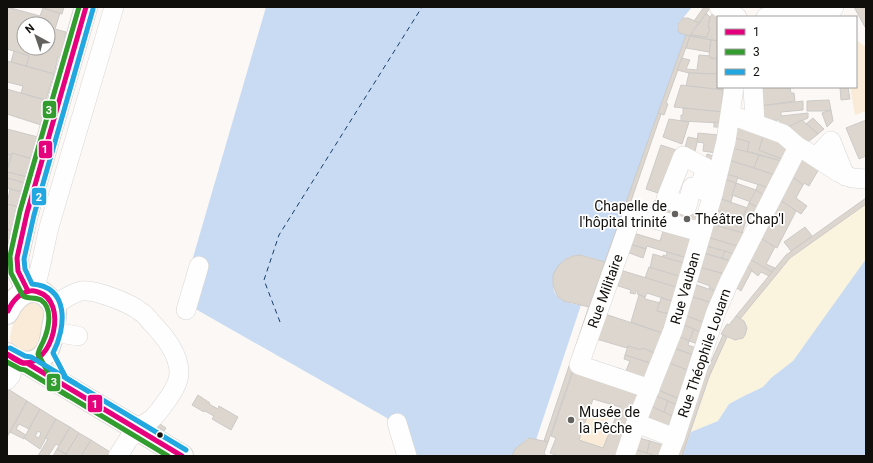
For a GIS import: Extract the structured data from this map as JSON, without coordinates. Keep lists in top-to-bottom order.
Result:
{
  "streets": {
    "street": ["Rue Vauban", "Rue Militaire", "Rue Théophile Louarn"]
  },
  "crossings": [
    ["Rue Vauban", "Rue Militaire"]
  ],
  "places": ["Chapelle de l'hôpital trinité", "Théâtre Chap'l", "Musée de la Pêche"],
  "lines": ["transit line 1", "transit line 3", "transit line 2"],
  "legend": ["1", "3", "2"],
  "north": "top left"
}
